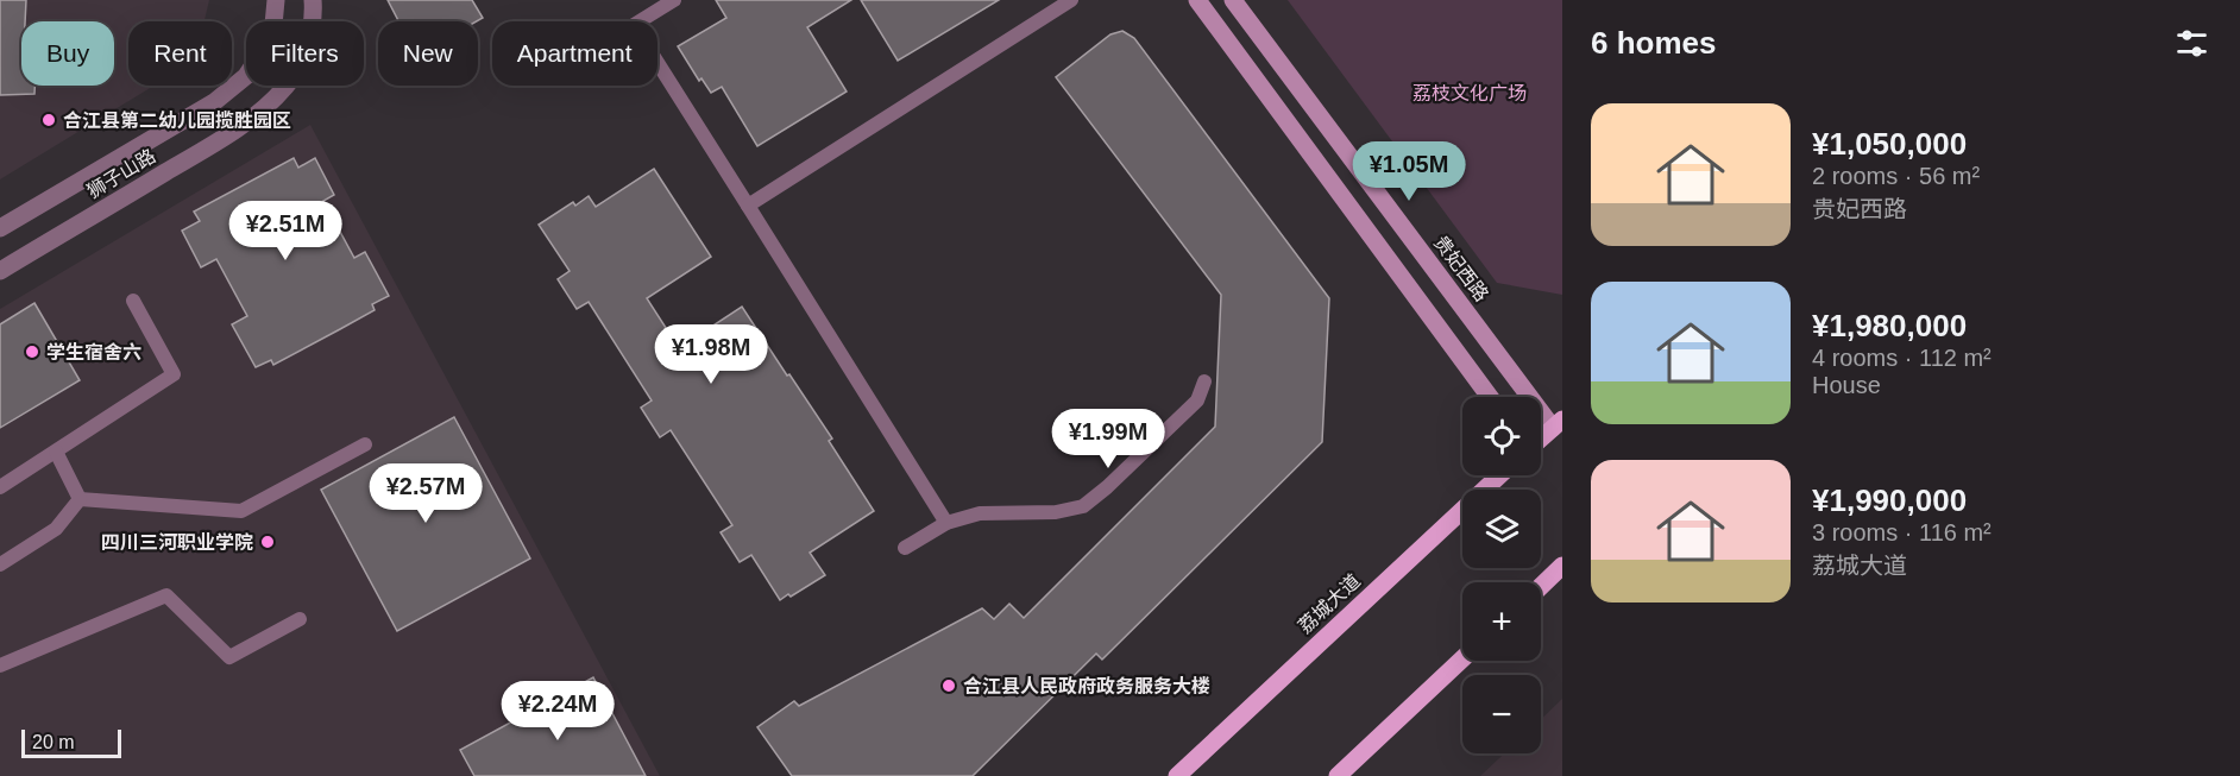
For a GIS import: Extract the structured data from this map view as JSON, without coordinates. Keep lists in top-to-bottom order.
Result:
{
  "streets": {
    "main road": ["贵妃西路", "荔城大道"],
    "street": ["狮子山路"]
  },
  "parks": ["荔枝文化广场"],
  "places": [
    "合江县第二幼儿园揽胜园区",
    "学生宿舍六",
    "四川三河职业学院",
    "合江县人民政府政务服务大楼"
  ],
  "scale_bar": "20 m",
  "page": {
    "heading": "6 homes",
    "chip": [
      "Buy",
      "Rent",
      "Filters",
      "New",
      "Apartment"
    ],
    "list": [
      {
        "name": "¥1,050,000",
        "note": "2 rooms · 56 m² · 贵妃西路"
      },
      {
        "name": "¥1,980,000",
        "note": "4 rooms · 112 m² · House"
      },
      {
        "name": "¥1,990,000",
        "note": "3 rooms · 116 m² · 荔城大道"
      }
    ],
    "price": [
      "¥1.05M",
      "¥2.51M",
      "¥1.98M",
      "¥1.99M",
      "¥2.57M",
      "¥2.24M"
    ],
    "map_buttons": ["+", "−"],
    "scale": "20 m"
  }
}
